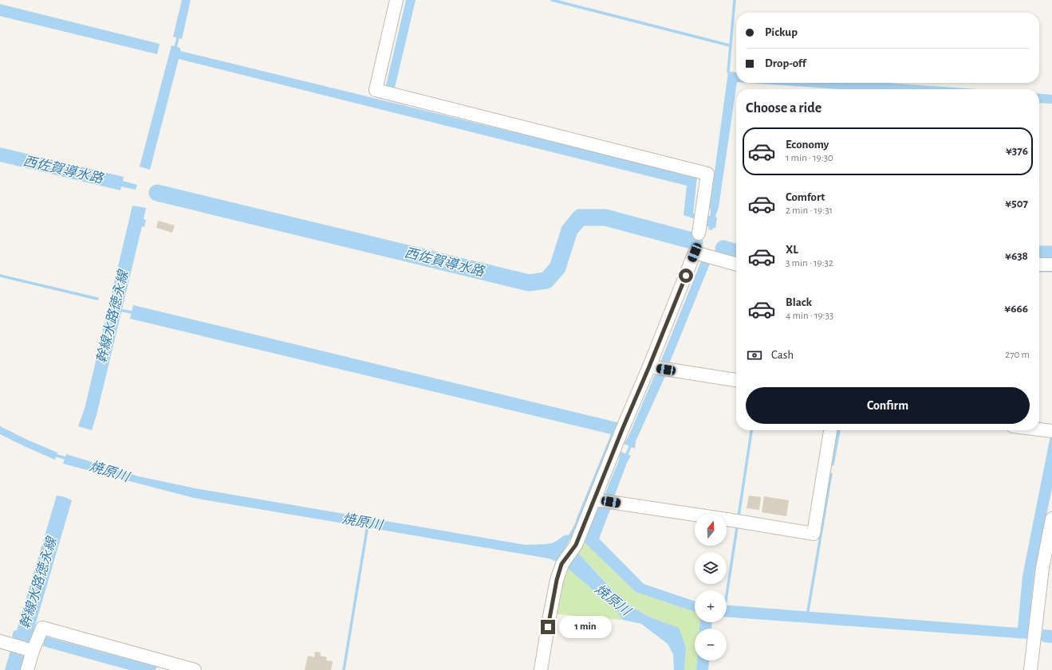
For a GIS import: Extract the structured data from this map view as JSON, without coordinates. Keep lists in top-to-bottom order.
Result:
{
  "water": ["西佐賀導水路", "幹線水路徳永線", "焼原川"],
  "north": "top",
  "page": {
    "banner": ["Pickup", "Drop-off"],
    "heading": "Choose a ride",
    "list": [
      {
        "name": "Economy",
        "note": "1 min · 19:30",
        "value": "¥376"
      },
      {
        "name": "Comfort",
        "note": "2 min · 19:31",
        "value": "¥507"
      },
      {
        "name": "XL",
        "note": "3 min · 19:32",
        "value": "¥638"
      },
      {
        "name": "Black",
        "note": "4 min · 19:33",
        "value": "¥666"
      }
    ],
    "pay": ["Cash", "270 m"],
    "buttons": "Confirm",
    "map_buttons": ["+", "−"],
    "bubble": "1 min"
  }
}
